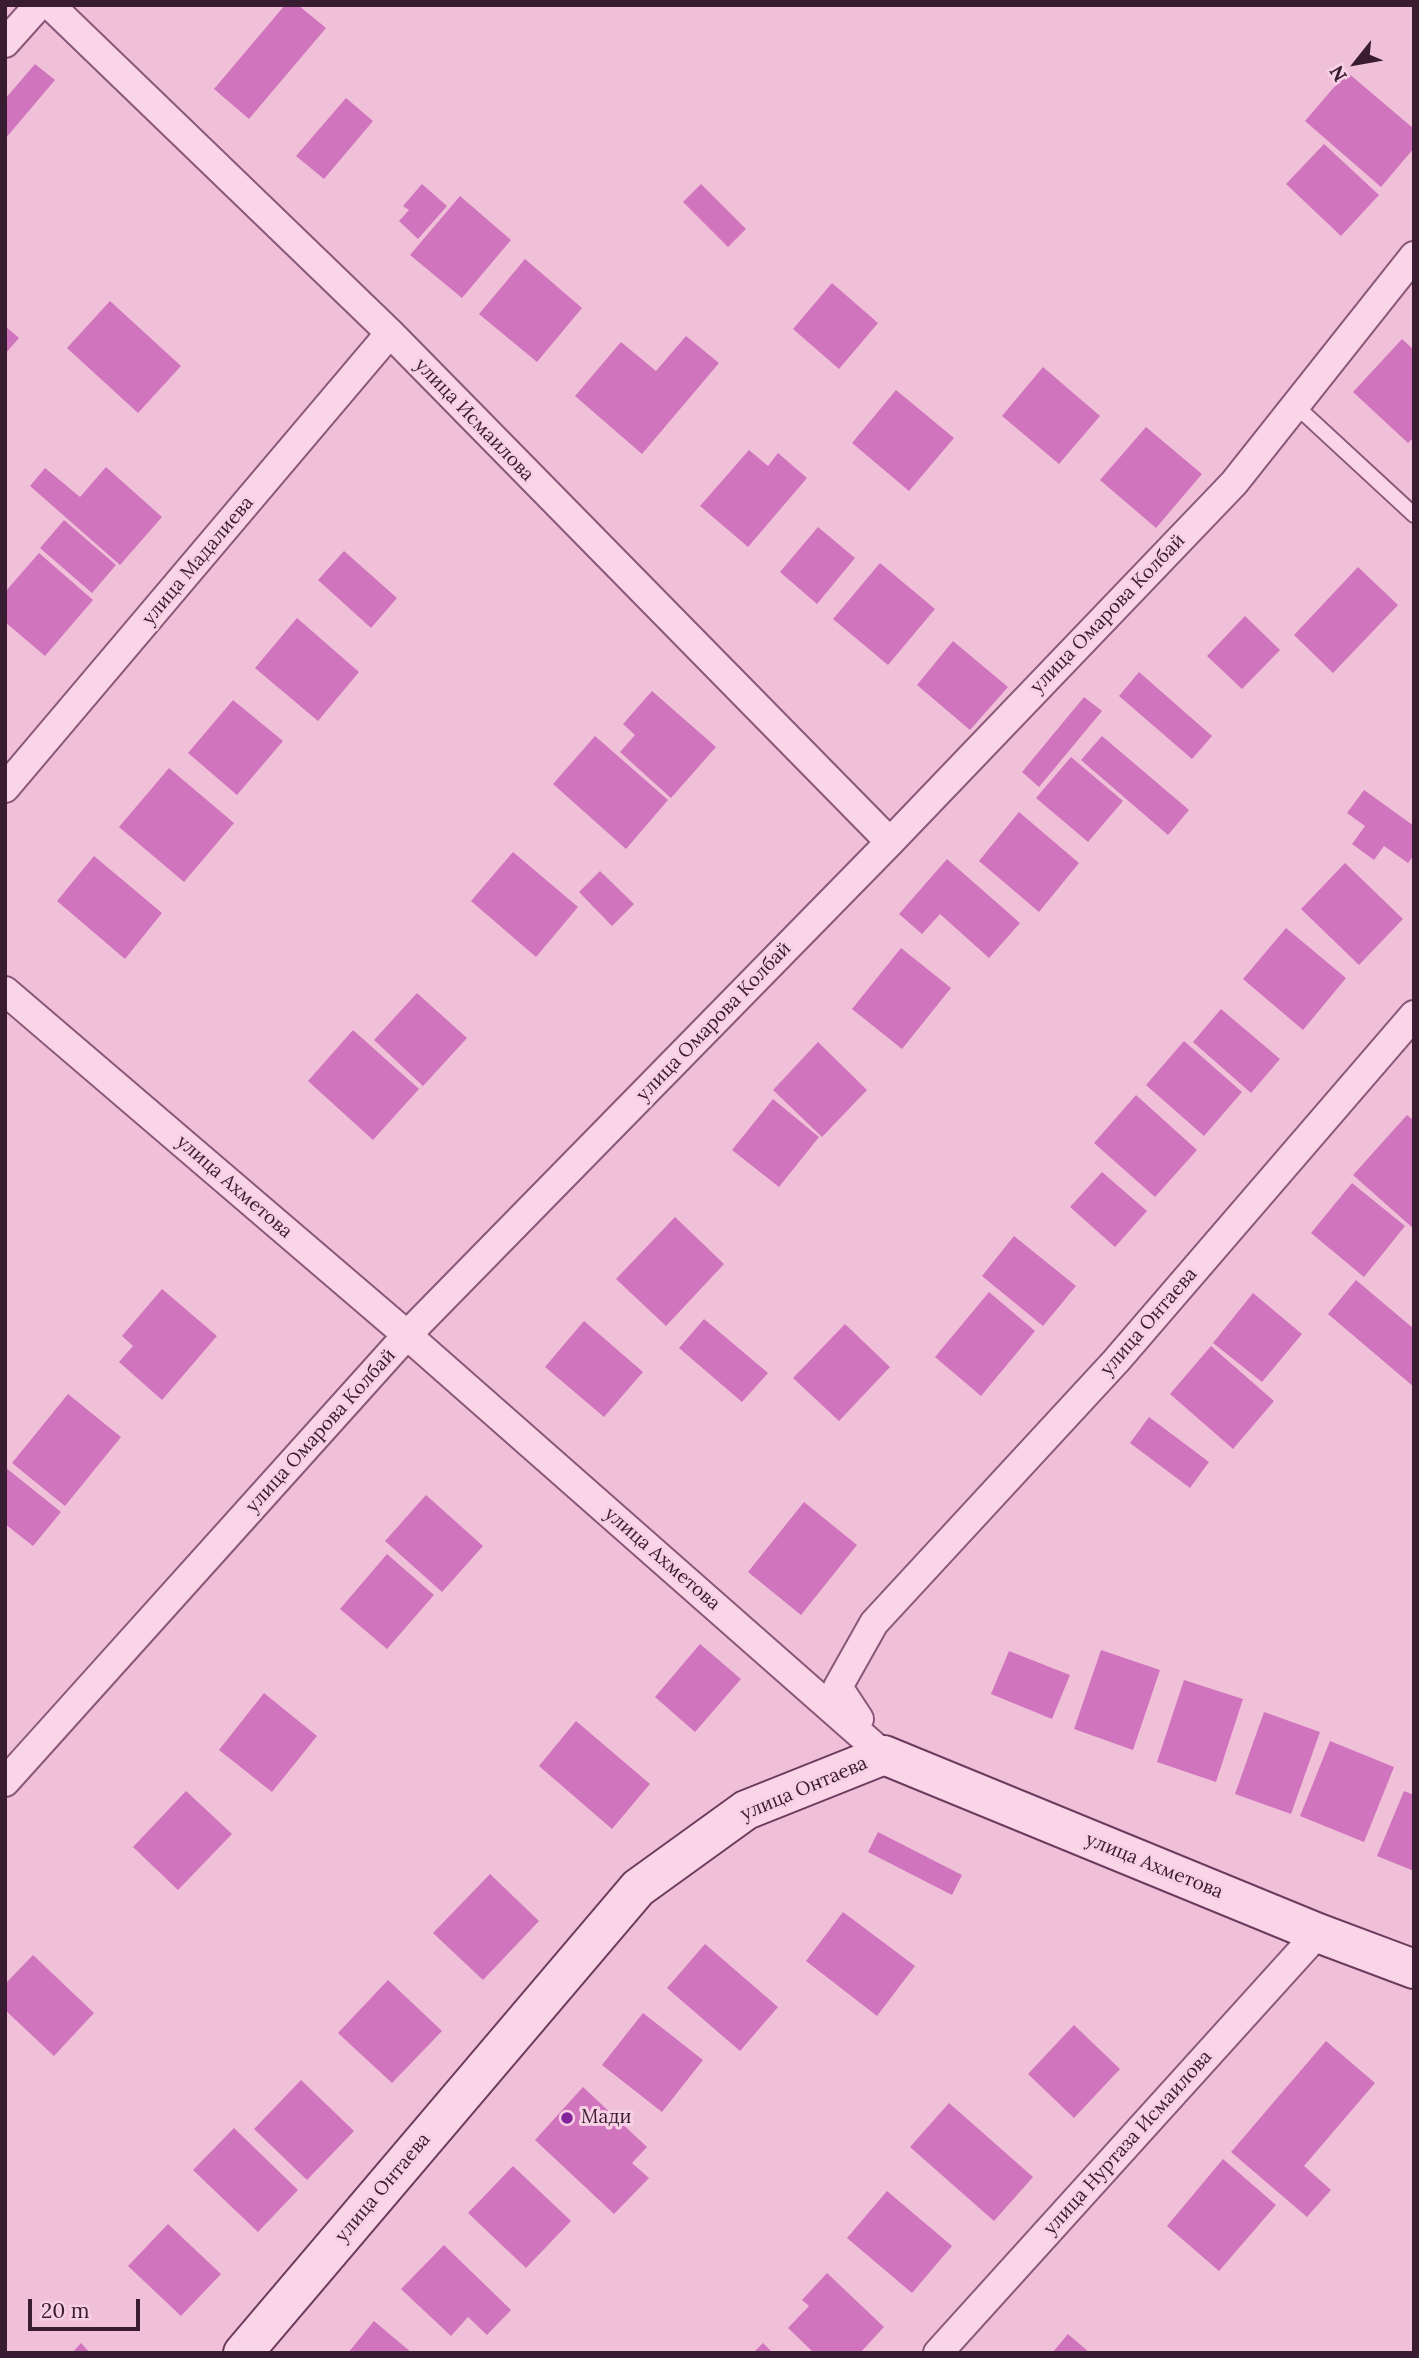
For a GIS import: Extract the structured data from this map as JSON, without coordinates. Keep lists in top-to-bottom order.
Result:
{
  "streets": {
    "main road": ["улица Ахметова", "улица Онтаева"],
    "street": [
      "улица Исмаилова",
      "улица Мадалиева",
      "улица Омарова Колбай",
      "улица Нуртаза Исмаилова"
    ]
  },
  "crossings": [
    ["улица Исмаилова", "улица Мадалиева"],
    ["улица Исмаилова", "улица Омарова Колбай"],
    ["улица Омарова Колбай", "улица Ахметова"],
    ["улица Ахметова", "улица Онтаева"],
    ["улица Ахметова", "улица Нуртаза Исмаилова"]
  ],
  "places": ["Мади"],
  "scale_bar": "20 m",
  "north": "bottom left"
}
